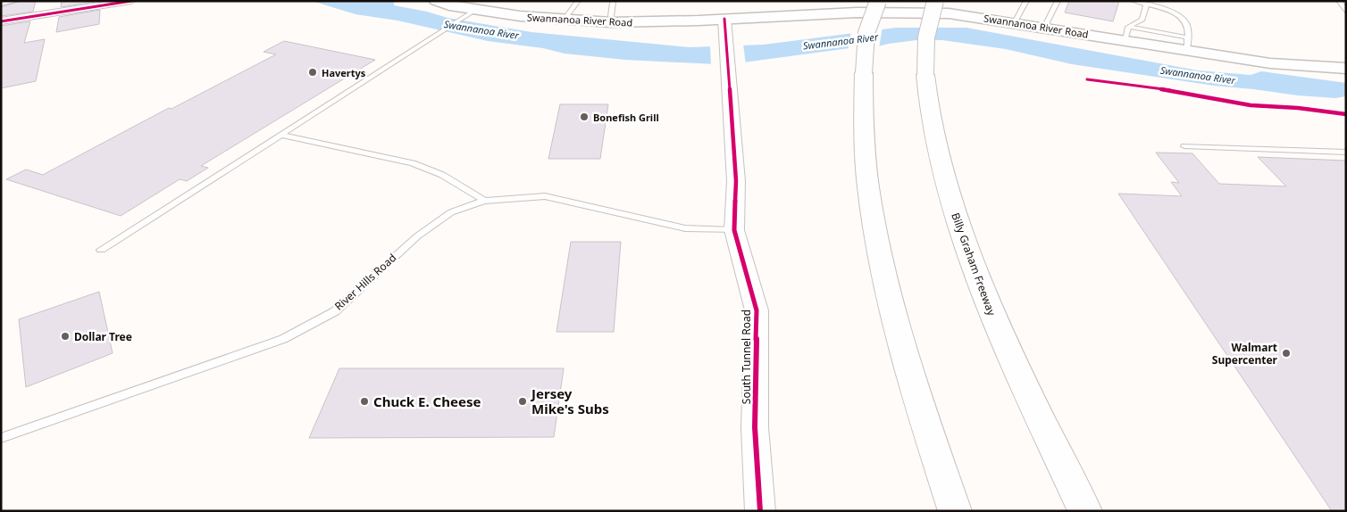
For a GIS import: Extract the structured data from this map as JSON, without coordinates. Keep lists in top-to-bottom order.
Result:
{
  "streets": {
    "highway": ["Billy Graham Freeway"],
    "main road": ["Swannanoa River Road", "South Tunnel Road"],
    "lane": ["River Hills Road"]
  },
  "crossings": [
    ["Swannanoa River Road", "South Tunnel Road"],
    ["River Hills Road", "South Tunnel Road"]
  ],
  "water": ["Swannanoa River"],
  "places": [
    "Havertys",
    "Bonefish Grill",
    "Dollar Tree",
    "Walmart Supercenter",
    "Chuck E. Cheese",
    "Jersey Mike's Subs"
  ]
}
